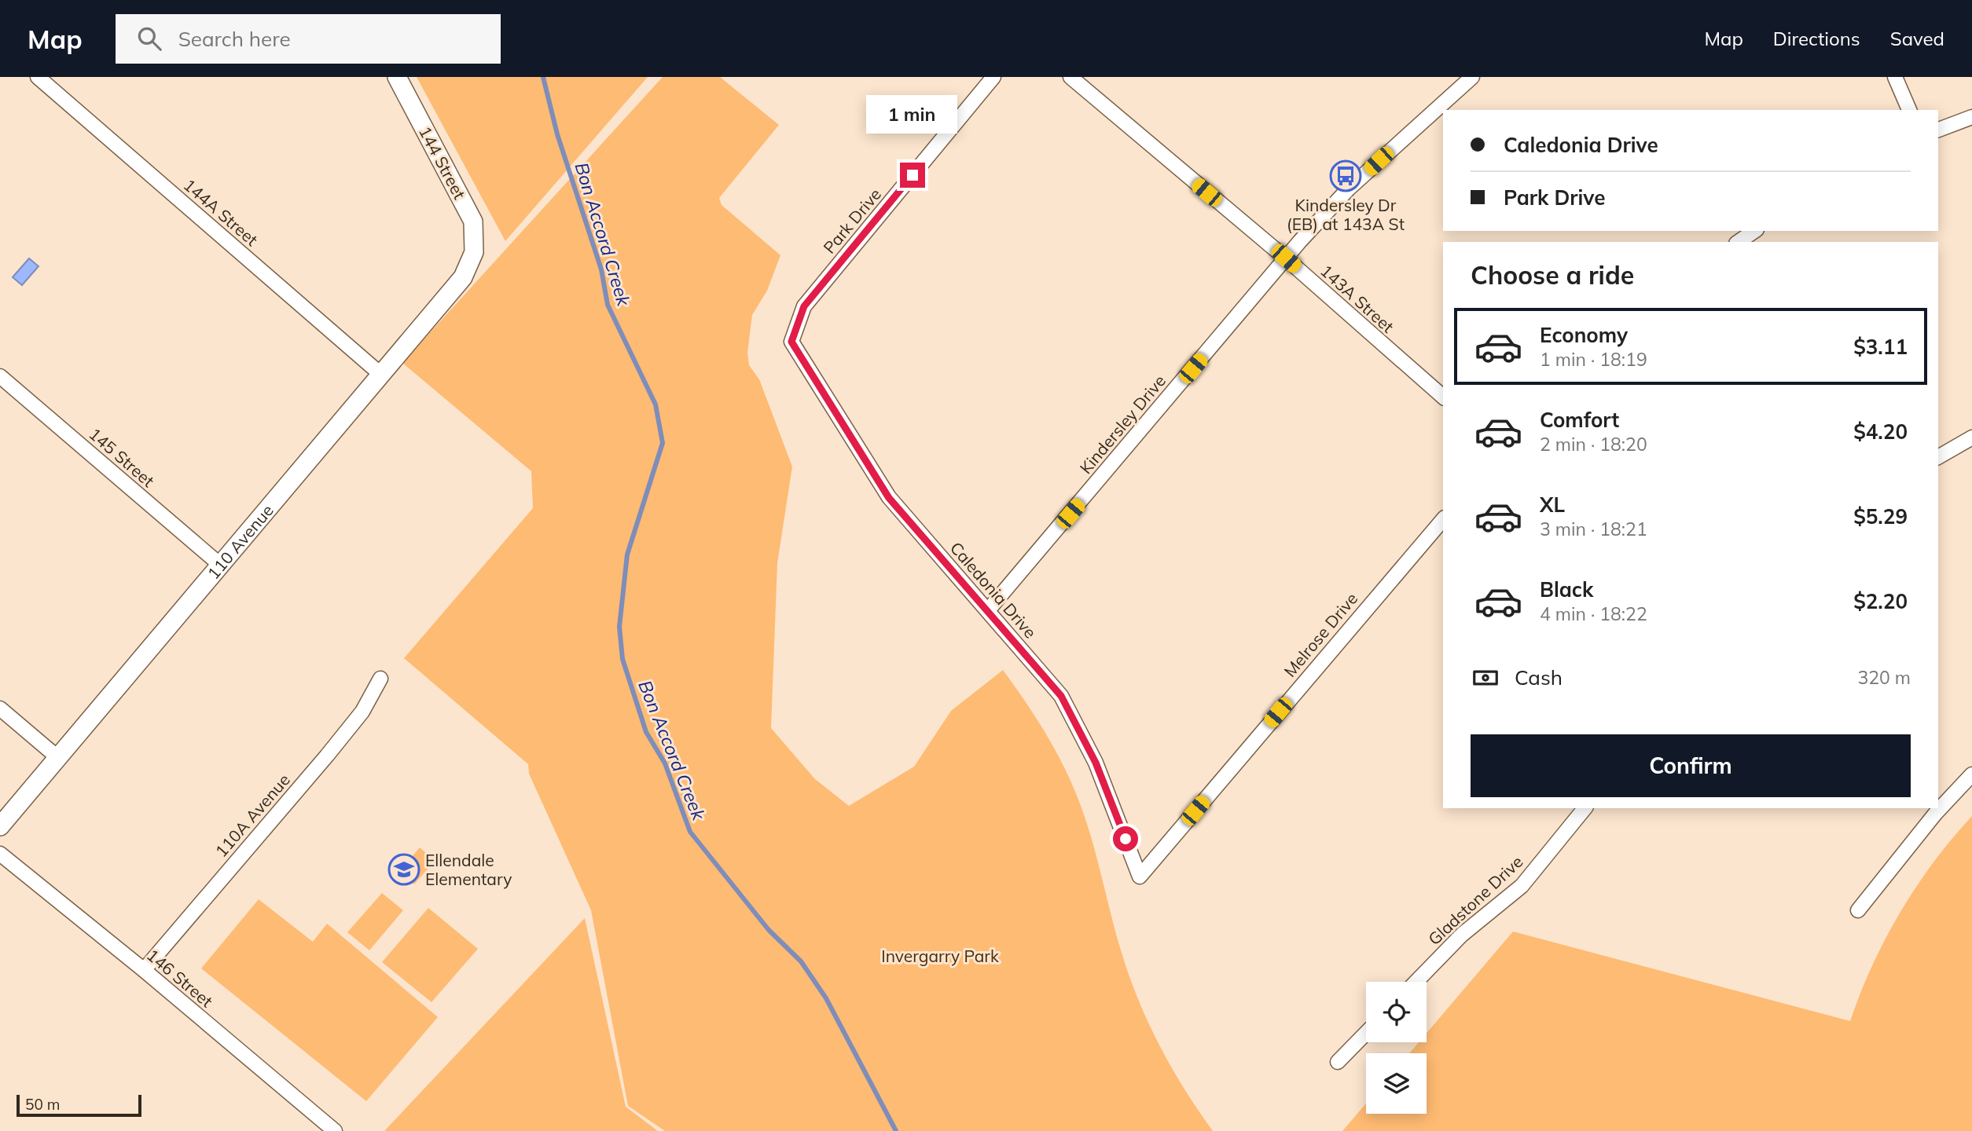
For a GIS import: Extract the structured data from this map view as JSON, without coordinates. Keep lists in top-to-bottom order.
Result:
{
  "streets": {
    "street": [
      "144 Street",
      "144A Street",
      "Park Drive",
      "143A Street",
      "Kindersley Drive",
      "145 Street",
      "110 Avenue",
      "Caledonia Drive",
      "Melrose Drive",
      "110A Avenue",
      "Gladstone Drive",
      "146 Street"
    ]
  },
  "crossings": [
    ["144 Street", "110 Avenue"],
    ["144A Street", "110 Avenue"],
    ["Park Drive", "Caledonia Drive"],
    ["143A Street", "Kindersley Drive"],
    ["Kindersley Drive", "Caledonia Drive"],
    ["145 Street", "110 Avenue"],
    ["Caledonia Drive", "Melrose Drive"],
    ["110A Avenue", "146 Street"]
  ],
  "water": ["Bon Accord Creek"],
  "parks": ["Invergarry Park"],
  "places": {
    "bus stop": ["Kindersley Dr (EB) at 143A St"],
    "school or university": ["Ellendale Elementary"]
  },
  "scale_bar": "50 m",
  "page": {
    "header": "Map",
    "search": "Search here",
    "nav": ["Map", "Directions", "Saved"],
    "bubble": "1 min",
    "banner": ["Caledonia Drive", "Park Drive"],
    "heading": "Choose a ride",
    "list": [
      {
        "name": "Economy",
        "note": "1 min · 18:19",
        "value": "$3.11"
      },
      {
        "name": "Comfort",
        "note": "2 min · 18:20",
        "value": "$4.20"
      },
      {
        "name": "XL",
        "note": "3 min · 18:21",
        "value": "$5.29"
      },
      {
        "name": "Black",
        "note": "4 min · 18:22",
        "value": "$2.20"
      }
    ],
    "pay": ["Cash", "320 m"],
    "buttons": "Confirm",
    "scale": "50 m"
  }
}
